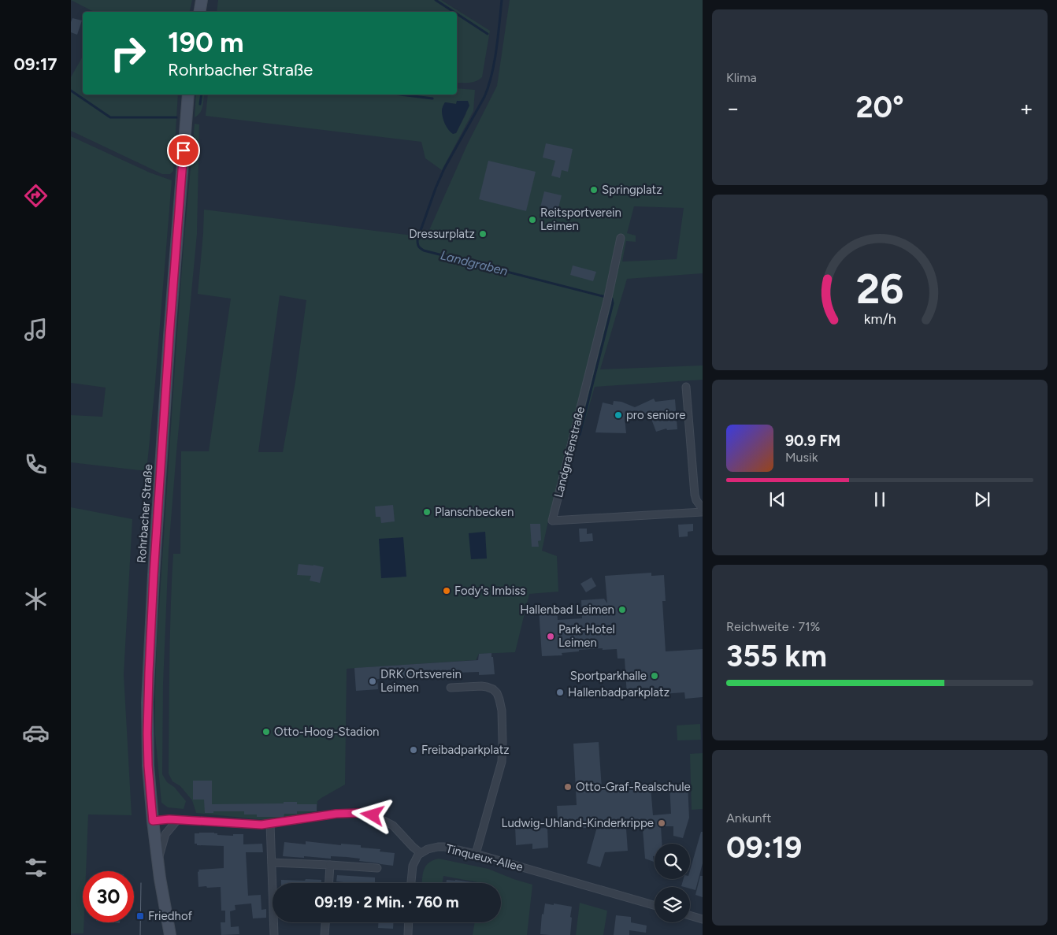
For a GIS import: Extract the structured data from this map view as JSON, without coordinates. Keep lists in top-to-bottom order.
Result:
{
  "streets": {
    "main road": ["Rohrbacher Straße"],
    "street": ["Landgrafenstraße", "Tinqueux-Allee"]
  },
  "water": ["Landgraben"],
  "places": {
    "other": [
      "Springplatz",
      "Reitsportverein Leimen",
      "Dressurplatz",
      "pro seniore",
      "Planschbecken",
      "Fody's Imbiss",
      "Hallenbad Leimen",
      "Park-Hotel Leimen",
      "Sportparkhalle",
      "DRK Ortsverein Leimen",
      "Hallenbadparkplatz",
      "Otto-Hoog-Stadion",
      "Freibadparkplatz",
      "Otto-Graf-Realschule",
      "Ludwig-Uhland-Kinderkrippe"
    ],
    "transit": ["Friedhof"]
  },
  "page": {
    "tabs": "09:17",
    "tile": [
      "Klima",
      ["Reichweite · 71%", "355 km"],
      ["Ankunft", "09:19"]
    ],
    "turn": ["190 m", "Rohrbacher Straße"],
    "heat": ["−", "20°", "+"],
    "song": ["90.9 FM", "Musik"],
    "limit": "30",
    "trip": "09:19 · 2 Min. · 760 m",
    "gauge": ["26", "km/h"]
  }
}
